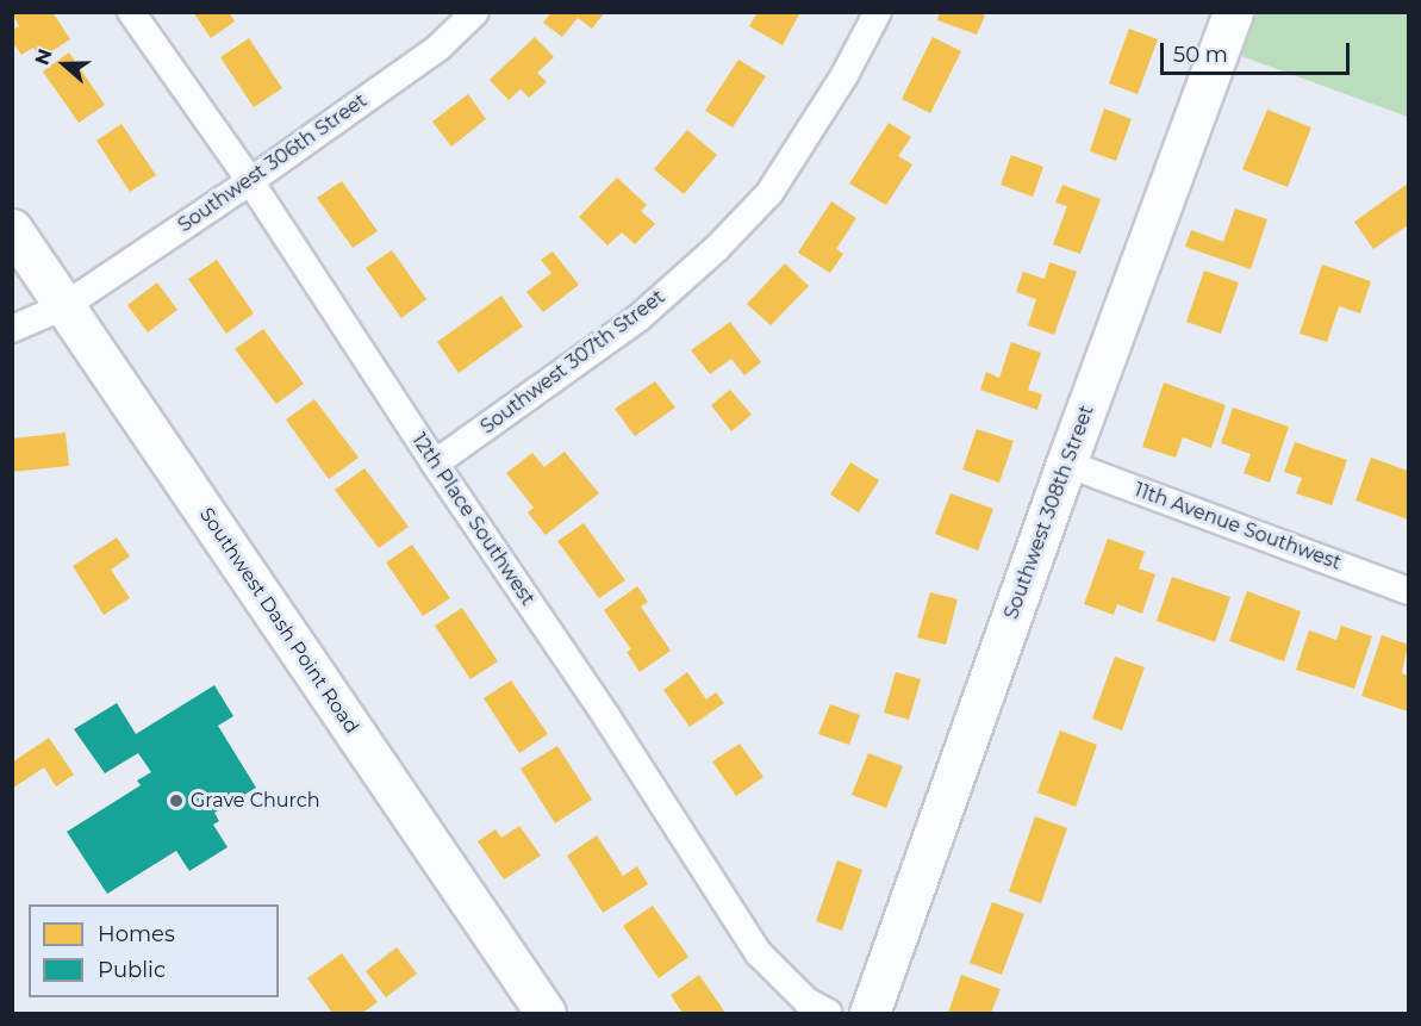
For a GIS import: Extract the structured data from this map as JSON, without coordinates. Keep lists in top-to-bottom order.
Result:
{
  "streets": {
    "street": [
      "Southwest 306th Street",
      "Southwest 307th Street",
      "Southwest 308th Street",
      "12th Place Southwest",
      "11th Avenue Southwest",
      "Southwest Dash Point Road"
    ]
  },
  "crossings": [
    ["Southwest 306th Street", "12th Place Southwest"],
    ["Southwest 306th Street", "Southwest Dash Point Road"],
    ["Southwest 307th Street", "12th Place Southwest"],
    ["Southwest 308th Street", "11th Avenue Southwest"]
  ],
  "places": ["Grave Church"],
  "legend": ["Homes", "Public"],
  "scale_bar": "50 m",
  "north": "left"
}
